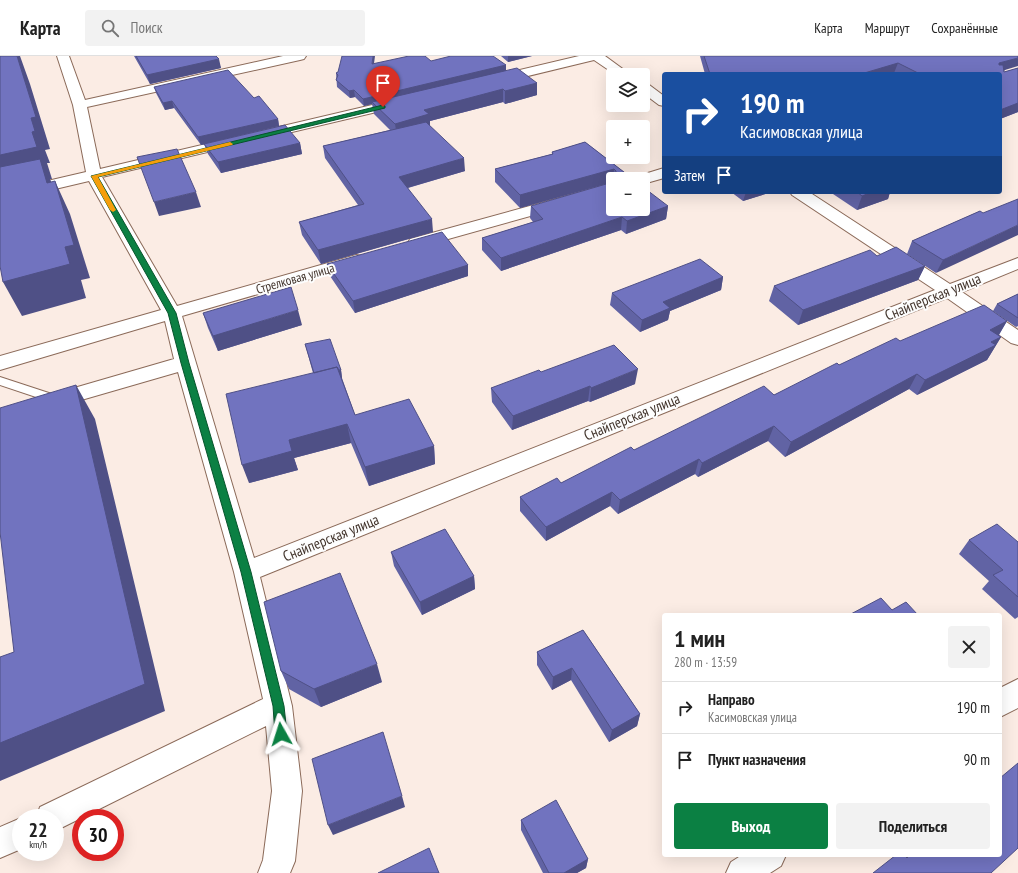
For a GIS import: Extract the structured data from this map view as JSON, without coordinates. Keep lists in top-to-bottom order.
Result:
{
  "streets": {
    "street": ["Стрелковая улица", "Снайперская улица"]
  },
  "page": {
    "header": "Карта",
    "search": "Поиск",
    "nav": ["Карта", "Маршрут", "Сохранённые"],
    "map_buttons": ["+", "−"],
    "turn": ["190 m", "Касимовская улица"],
    "then": "Затем",
    "heading": ["1 мин", "280 m · 13:59"],
    "list": [
      {
        "name": "Направо",
        "note": "Касимовская улица",
        "value": "190 m"
      },
      {
        "name": "Пункт назначения",
        "value": "90 m"
      }
    ],
    "buttons": ["Выход", "Поделиться"],
    "speed": "22 km/h",
    "limit": "30"
  }
}
